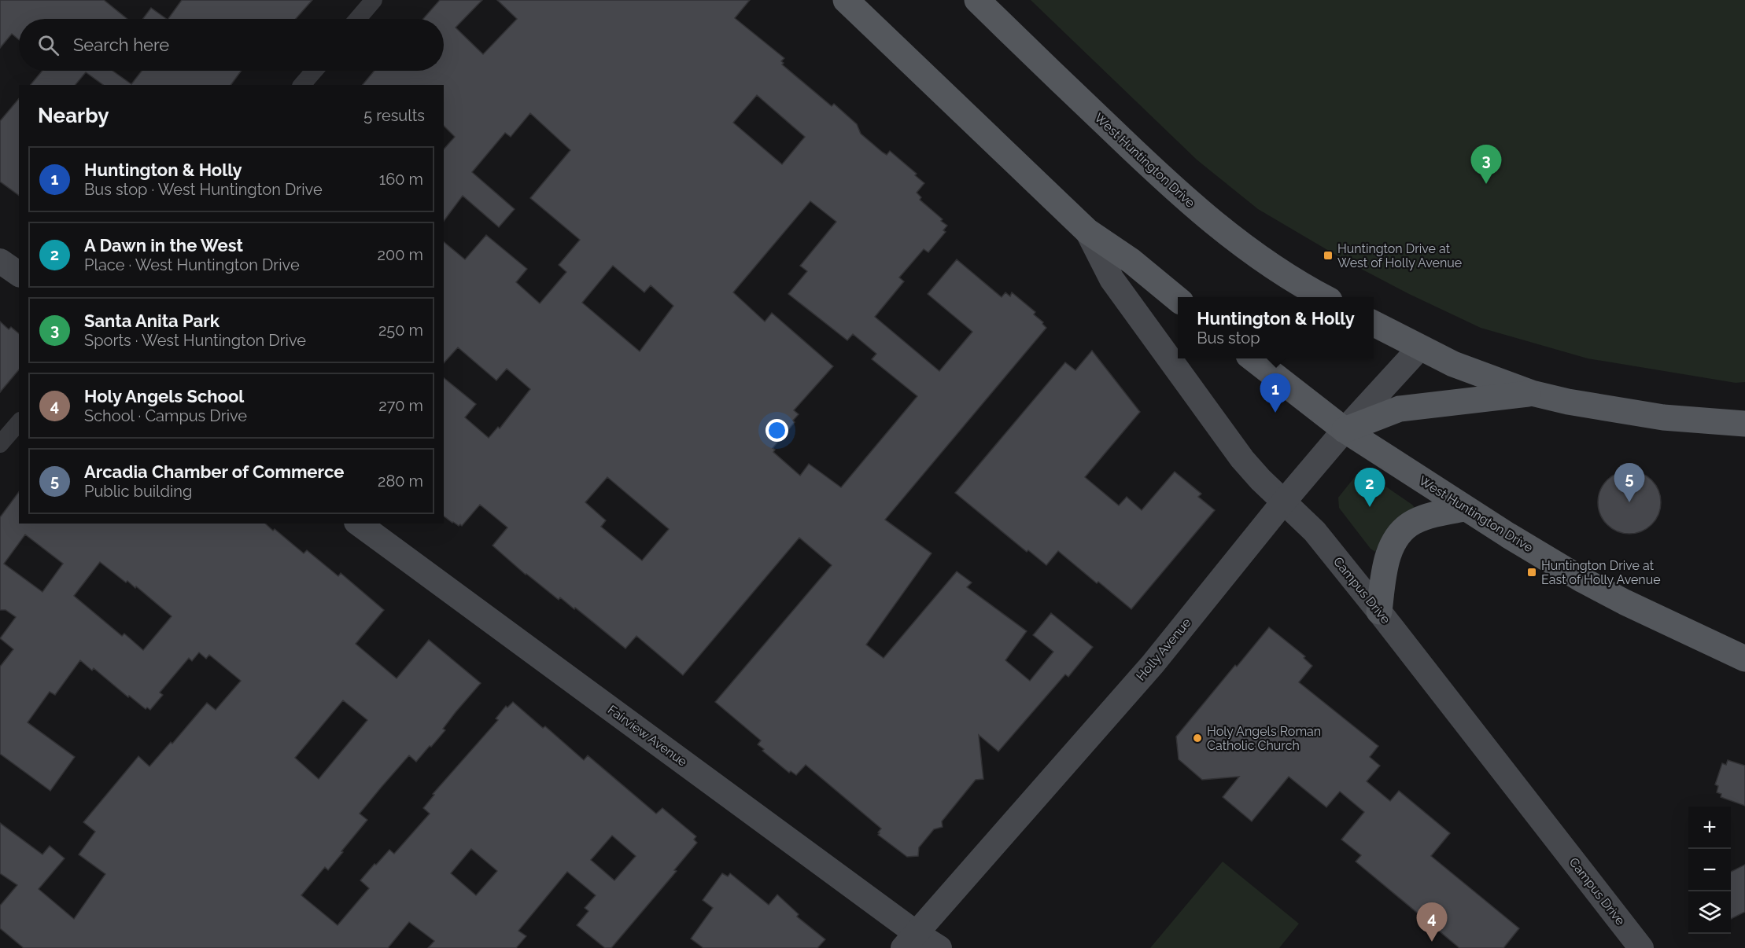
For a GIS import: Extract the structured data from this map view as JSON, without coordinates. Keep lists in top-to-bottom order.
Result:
{
  "streets": {
    "main road": ["West Huntington Drive"],
    "street": ["Campus Drive", "Holly Avenue", "Fairview Avenue"]
  },
  "crossings": [
    ["West Huntington Drive", "Holly Avenue"],
    ["Campus Drive", "Holly Avenue"],
    ["Holly Avenue", "Fairview Avenue"]
  ],
  "places": {
    "transit": ["Huntington Drive at West of Holly Avenue", "Huntington Drive at East of Holly Avenue"],
    "other": ["Holy Angels Roman Catholic Church"]
  },
  "page": {
    "search": "Search here",
    "heading": ["Nearby", "5 results"],
    "pins": [
      "3",
      "1",
      "5",
      "2",
      "4"
    ],
    "list": [
      {
        "mark": "1",
        "name": "Huntington & Holly",
        "note": "Bus stop · West Huntington Drive",
        "value": "160 m"
      },
      {
        "mark": "2",
        "name": "A Dawn in the West",
        "note": "Place · West Huntington Drive",
        "value": "200 m"
      },
      {
        "mark": "3",
        "name": "Santa Anita Park",
        "note": "Sports · West Huntington Drive",
        "value": "250 m"
      },
      {
        "mark": "4",
        "name": "Holy Angels School",
        "note": "School · Campus Drive",
        "value": "270 m"
      },
      {
        "mark": "5",
        "name": "Arcadia Chamber of Commerce",
        "note": "Public building",
        "value": "280 m"
      }
    ],
    "popup": ["Huntington & Holly", "Bus stop"],
    "map_buttons": ["+", "−"]
  }
}
